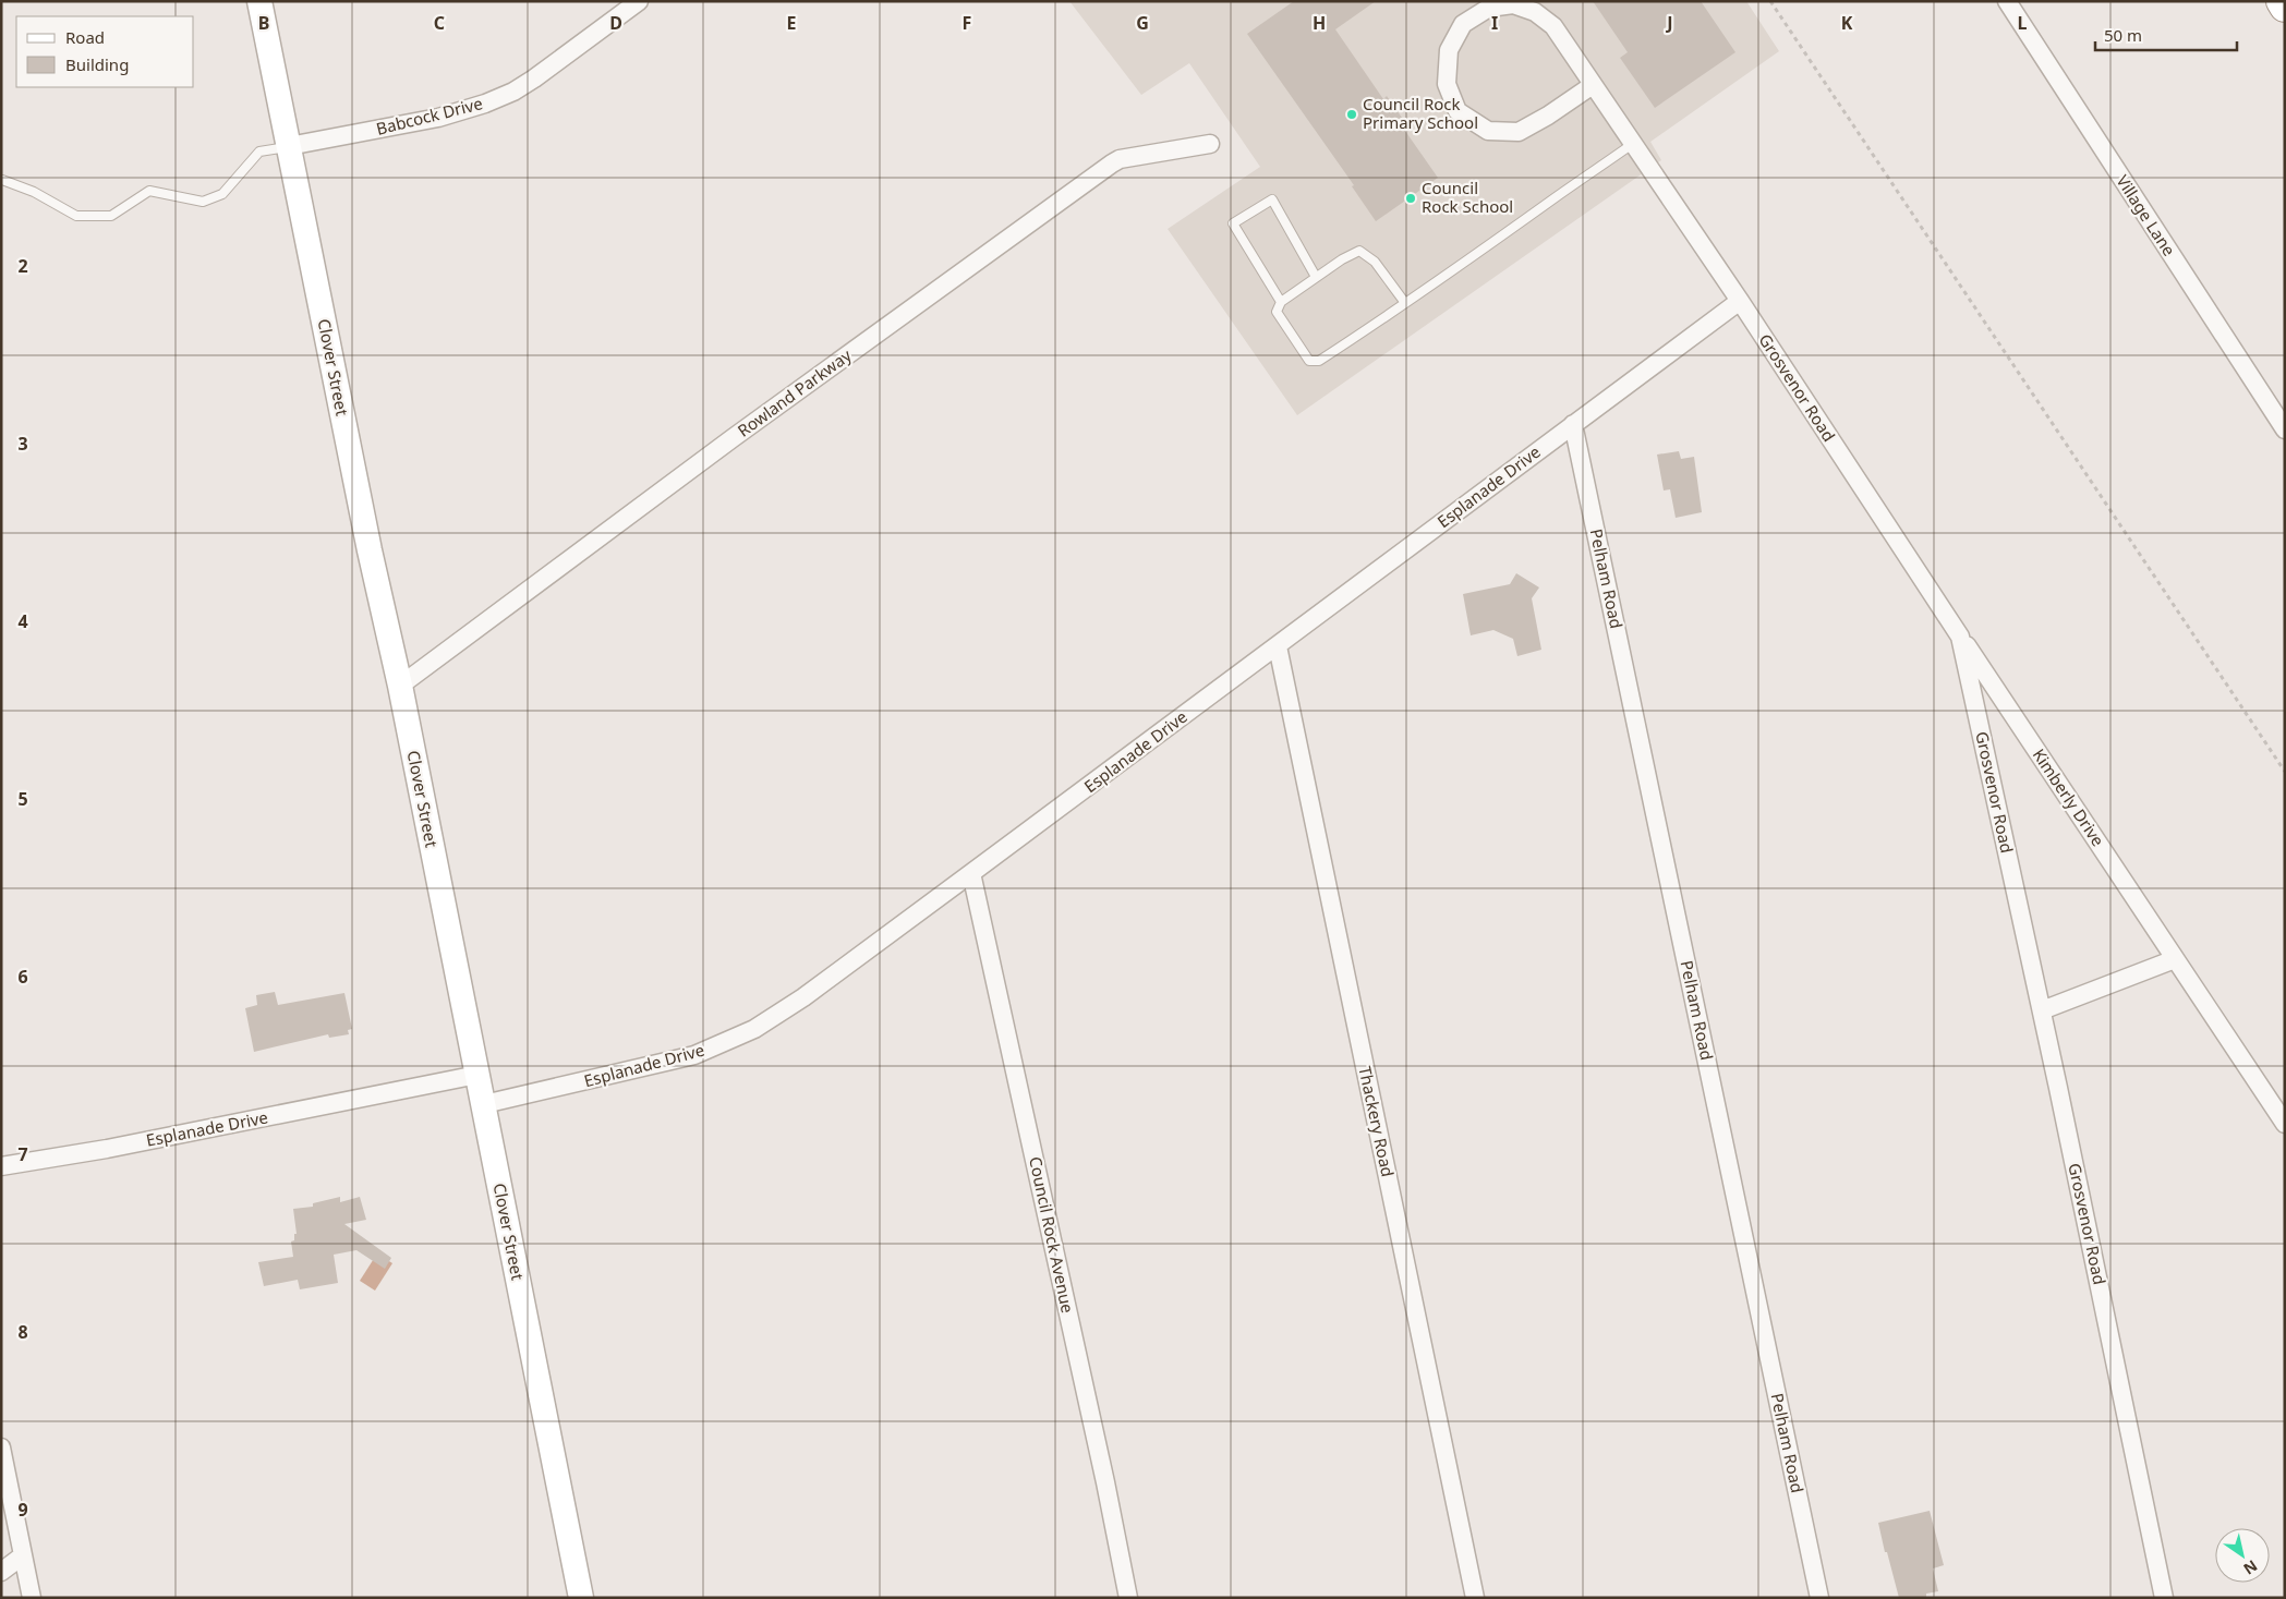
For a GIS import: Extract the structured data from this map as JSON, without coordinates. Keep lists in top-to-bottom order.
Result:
{
  "streets": {
    "main road": ["Clover Street"],
    "street": [
      "Babcock Drive",
      "Village Lane",
      "Grosvenor Road",
      "Rowland Parkway",
      "Esplanade Drive",
      "Pelham Road",
      "Kimberly Drive",
      "Thackery Road",
      "Council Rock Avenue"
    ]
  },
  "crossings": [
    ["Babcock Drive", "Clover Street"],
    ["Clover Street", "Rowland Parkway"],
    ["Clover Street", "Esplanade Drive"],
    ["Grosvenor Road", "Esplanade Drive"],
    ["Grosvenor Road", "Kimberly Drive"],
    ["Esplanade Drive", "Pelham Road"],
    ["Esplanade Drive", "Thackery Road"],
    ["Esplanade Drive", "Council Rock Avenue"]
  ],
  "places": ["Council Rock Primary School", "Council Rock School"],
  "legend": ["Road", "Building"],
  "scale_bar": "50 m",
  "north": "bottom right",
  "grid": {
    "columns": [
      "B",
      "C",
      "D",
      "E",
      "F",
      "G",
      "H",
      "I",
      "J",
      "K",
      "L"
    ],
    "rows": [
      "2",
      "3",
      "4",
      "5",
      "6",
      "7",
      "8",
      "9"
    ]
  }
}
